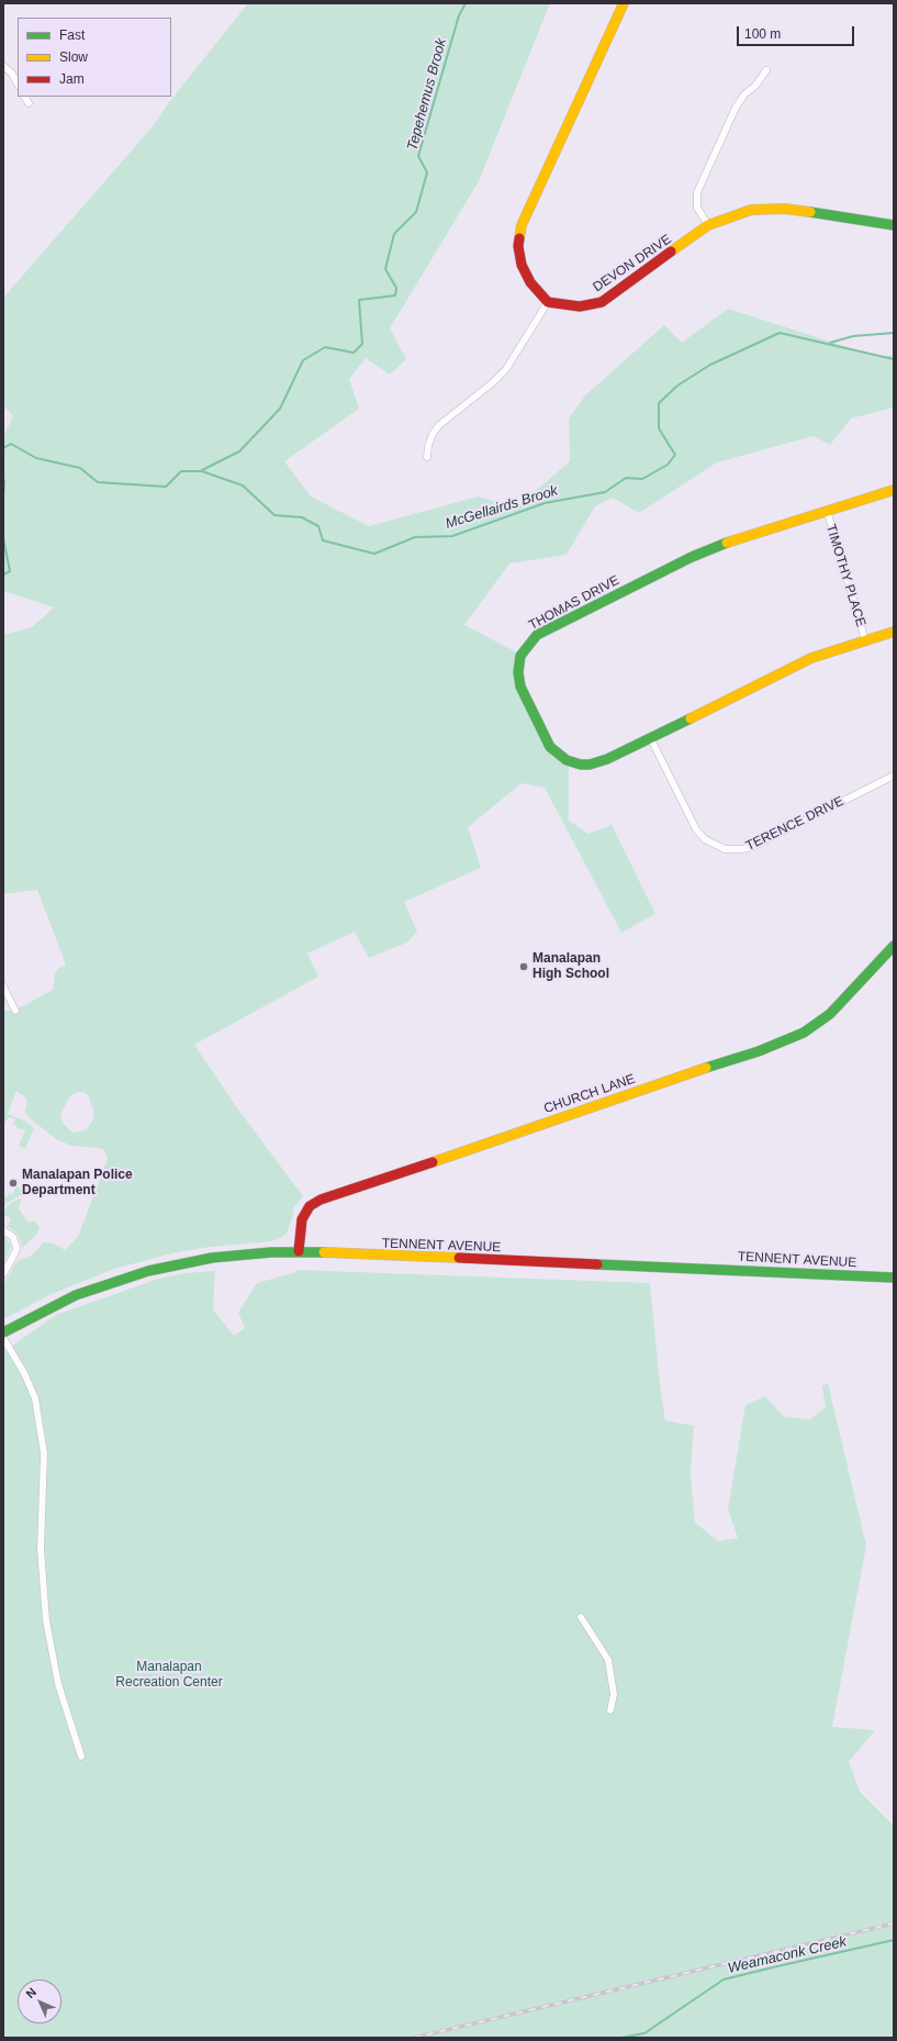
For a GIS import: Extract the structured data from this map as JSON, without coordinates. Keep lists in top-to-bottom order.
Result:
{
  "streets": {
    "street": [
      "DEVON DRIVE",
      "TIMOTHY PLACE",
      "THOMAS DRIVE",
      "TERENCE DRIVE",
      "CHURCH LANE",
      "TENNENT AVENUE"
    ]
  },
  "crossings": [
    ["TIMOTHY PLACE", "THOMAS DRIVE"],
    ["THOMAS DRIVE", "TERENCE DRIVE"],
    ["CHURCH LANE", "TENNENT AVENUE"]
  ],
  "water": ["Tepehemus Brook", "McGellairds Brook", "Weamaconk Creek"],
  "parks": ["Manalapan Recreation Center"],
  "places": ["Manalapan High School", "Manalapan Police Department"],
  "legend": ["Fast", "Slow", "Jam"],
  "scale_bar": "100 m",
  "north": "top left"
}
